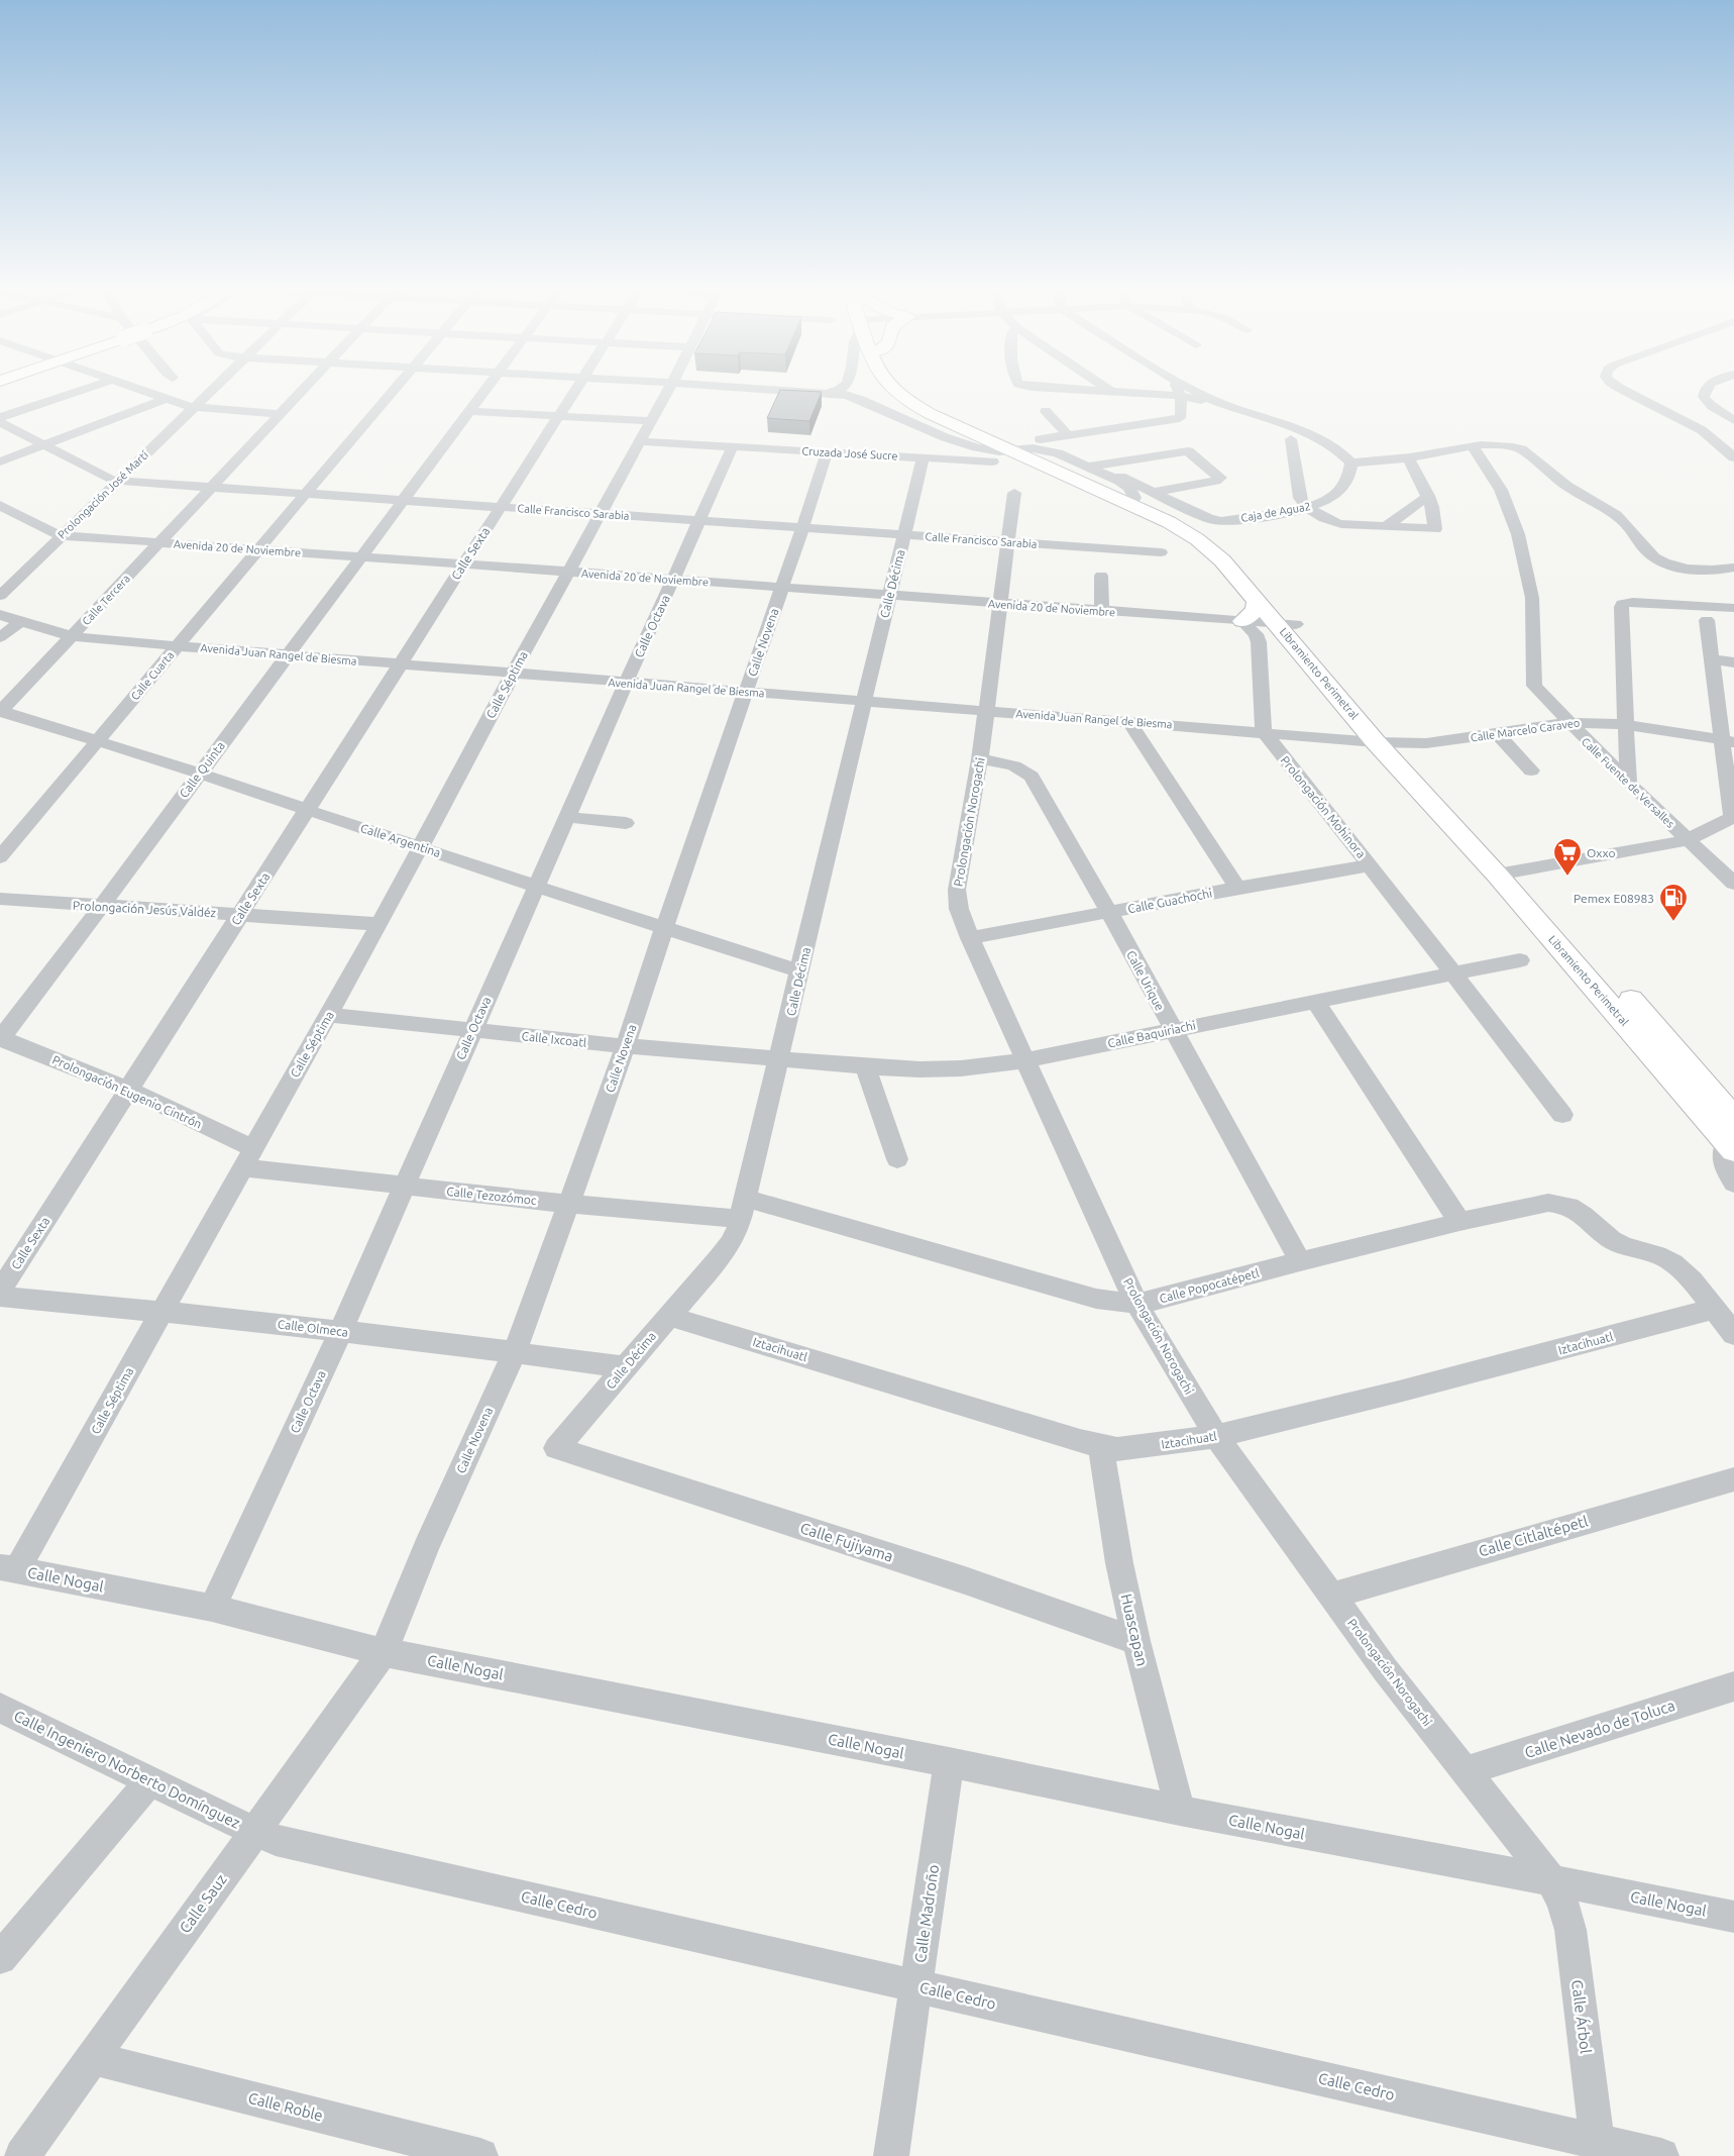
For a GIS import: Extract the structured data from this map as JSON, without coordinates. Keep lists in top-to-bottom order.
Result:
{
  "streets": {
    "main road": ["Libramiento Perimetral"],
    "street": [
      "Cruzada José Sucre",
      "Prolongación José Martí",
      "Calle Francisco Sarabia",
      "Caja de Agua2",
      "Avenida 20 de Noviembre",
      "Calle Sexta",
      "Calle Décima",
      "Calle Tercera",
      "Calle Octava",
      "Calle Novena",
      "Avenida Juan Rangel de Biesma",
      "Calle Cuarta",
      "Calle Séptima",
      "Calle Marcelo Caraveo",
      "Calle Quinta",
      "Calle Fuente de Versalles",
      "Prolongación Mohinora",
      "Prolongación Norogachi",
      "Calle Argentina",
      "Calle Guachochi",
      "Prolongación Jesús Valdéz",
      "Calle Urique",
      "Calle Baquiriachi",
      "Calle Ixcoatl",
      "Prolongación Eugenio Cintrón",
      "Calle Tezozómoc",
      "Calle Popocatépetl",
      "Calle Olmeca",
      "Iztacihuatl",
      "Calle Citlaltépetl",
      "Calle Fujiyama",
      "Calle Nogal",
      "Huascapan",
      "Calle Nevado de Toluca",
      "Calle Ingeniero Norberto Domínguez",
      "Calle Sauz",
      "Calle Cedro",
      "Calle Madroño",
      "Calle Árbol",
      "Calle Roble"
    ]
  },
  "crossings": [
    ["Cruzada José Sucre", "Calle Décima"],
    ["Cruzada José Sucre", "Calle Octava"],
    ["Cruzada José Sucre", "Calle Novena"],
    ["Cruzada José Sucre", "Libramiento Perimetral"],
    ["Cruzada José Sucre", "Calle Séptima"],
    ["Prolongación José Martí", "Calle Francisco Sarabia"],
    ["Prolongación José Martí", "Avenida 20 de Noviembre"],
    ["Calle Francisco Sarabia", "Calle Sexta"],
    ["Calle Francisco Sarabia", "Calle Décima"],
    ["Calle Francisco Sarabia", "Calle Tercera"],
    ["Calle Francisco Sarabia", "Calle Octava"],
    ["Calle Francisco Sarabia", "Calle Novena"],
    ["Calle Francisco Sarabia", "Calle Cuarta"],
    ["Calle Francisco Sarabia", "Calle Séptima"],
    ["Calle Francisco Sarabia", "Calle Quinta"],
    ["Calle Francisco Sarabia", "Prolongación Norogachi"],
    ["Caja de Agua2", "Libramiento Perimetral"],
    ["Avenida 20 de Noviembre", "Calle Sexta"],
    ["Avenida 20 de Noviembre", "Calle Décima"],
    ["Avenida 20 de Noviembre", "Calle Tercera"],
    ["Avenida 20 de Noviembre", "Calle Octava"],
    ["Avenida 20 de Noviembre", "Calle Novena"],
    ["Avenida 20 de Noviembre", "Libramiento Perimetral"],
    ["Avenida 20 de Noviembre", "Calle Cuarta"],
    ["Avenida 20 de Noviembre", "Calle Séptima"],
    ["Avenida 20 de Noviembre", "Calle Quinta"],
    ["Avenida 20 de Noviembre", "Prolongación Norogachi"],
    ["Calle Sexta", "Avenida Juan Rangel de Biesma"],
    ["Calle Sexta", "Calle Argentina"],
    ["Calle Sexta", "Prolongación Jesús Valdéz"],
    ["Calle Sexta", "Prolongación Eugenio Cintrón"],
    ["Calle Décima", "Avenida Juan Rangel de Biesma"],
    ["Calle Décima", "Calle Argentina"],
    ["Calle Décima", "Calle Baquiriachi"],
    ["Calle Décima", "Calle Ixcoatl"],
    ["Calle Décima", "Calle Tezozómoc"],
    ["Calle Décima", "Calle Popocatépetl"],
    ["Calle Décima", "Calle Olmeca"],
    ["Calle Décima", "Iztacihuatl"],
    ["Calle Décima", "Calle Fujiyama"],
    ["Calle Tercera", "Avenida Juan Rangel de Biesma"],
    ["Calle Tercera", "Calle Argentina"],
    ["Calle Octava", "Avenida Juan Rangel de Biesma"],
    ["Calle Octava", "Calle Argentina"],
    ["Calle Octava", "Calle Ixcoatl"],
    ["Calle Octava", "Calle Tezozómoc"],
    ["Calle Octava", "Calle Olmeca"],
    ["Calle Octava", "Calle Nogal"],
    ["Calle Novena", "Avenida Juan Rangel de Biesma"],
    ["Calle Novena", "Calle Argentina"],
    ["Calle Novena", "Calle Ixcoatl"],
    ["Calle Novena", "Calle Tezozómoc"],
    ["Calle Novena", "Calle Olmeca"],
    ["Calle Novena", "Calle Nogal"],
    ["Calle Novena", "Calle Sauz"],
    ["Avenida Juan Rangel de Biesma", "Libramiento Perimetral"],
    ["Avenida Juan Rangel de Biesma", "Calle Cuarta"],
    ["Avenida Juan Rangel de Biesma", "Calle Séptima"],
    ["Avenida Juan Rangel de Biesma", "Calle Marcelo Caraveo"],
    ["Avenida Juan Rangel de Biesma", "Calle Quinta"],
    ["Avenida Juan Rangel de Biesma", "Prolongación Mohinora"],
    ["Avenida Juan Rangel de Biesma", "Prolongación Norogachi"],
    ["Libramiento Perimetral", "Calle Marcelo Caraveo"],
    ["Calle Cuarta", "Calle Argentina"],
    ["Calle Séptima", "Calle Argentina"],
    ["Calle Séptima", "Prolongación Jesús Valdéz"],
    ["Calle Séptima", "Calle Ixcoatl"],
    ["Calle Séptima", "Prolongación Eugenio Cintrón"],
    ["Calle Séptima", "Calle Tezozómoc"],
    ["Calle Séptima", "Calle Olmeca"],
    ["Calle Séptima", "Calle Nogal"],
    ["Calle Marcelo Caraveo", "Calle Fuente de Versalles"],
    ["Calle Quinta", "Calle Argentina"],
    ["Calle Quinta", "Prolongación Jesús Valdéz"],
    ["Calle Quinta", "Prolongación Eugenio Cintrón"],
    ["Prolongación Mohinora", "Calle Guachochi"],
    ["Prolongación Mohinora", "Calle Baquiriachi"],
    ["Prolongación Norogachi", "Calle Guachochi"],
    ["Prolongación Norogachi", "Calle Urique"],
    ["Prolongación Norogachi", "Calle Baquiriachi"],
    ["Prolongación Norogachi", "Calle Popocatépetl"],
    ["Prolongación Norogachi", "Iztacihuatl"],
    ["Prolongación Norogachi", "Calle Citlaltépetl"],
    ["Prolongación Norogachi", "Calle Nogal"],
    ["Prolongación Norogachi", "Calle Nevado de Toluca"],
    ["Prolongación Norogachi", "Calle Árbol"],
    ["Calle Guachochi", "Calle Urique"],
    ["Calle Urique", "Calle Baquiriachi"],
    ["Calle Urique", "Calle Popocatépetl"],
    ["Calle Baquiriachi", "Calle Ixcoatl"],
    ["Prolongación Eugenio Cintrón", "Calle Tezozómoc"],
    ["Calle Tezozómoc", "Calle Popocatépetl"],
    ["Calle Popocatépetl", "Iztacihuatl"],
    ["Iztacihuatl", "Huascapan"],
    ["Calle Fujiyama", "Huascapan"],
    ["Calle Nogal", "Huascapan"],
    ["Calle Nogal", "Calle Sauz"],
    ["Calle Nogal", "Calle Madroño"],
    ["Calle Nogal", "Calle Árbol"],
    ["Calle Ingeniero Norberto Domínguez", "Calle Sauz"],
    ["Calle Ingeniero Norberto Domínguez", "Calle Cedro"],
    ["Calle Sauz", "Calle Cedro"],
    ["Calle Sauz", "Calle Roble"],
    ["Calle Cedro", "Calle Madroño"],
    ["Calle Cedro", "Calle Árbol"]
  ],
  "places": {
    "supermarket": ["Oxxo"],
    "fuel station": ["Pemex E08983"]
  }
}
